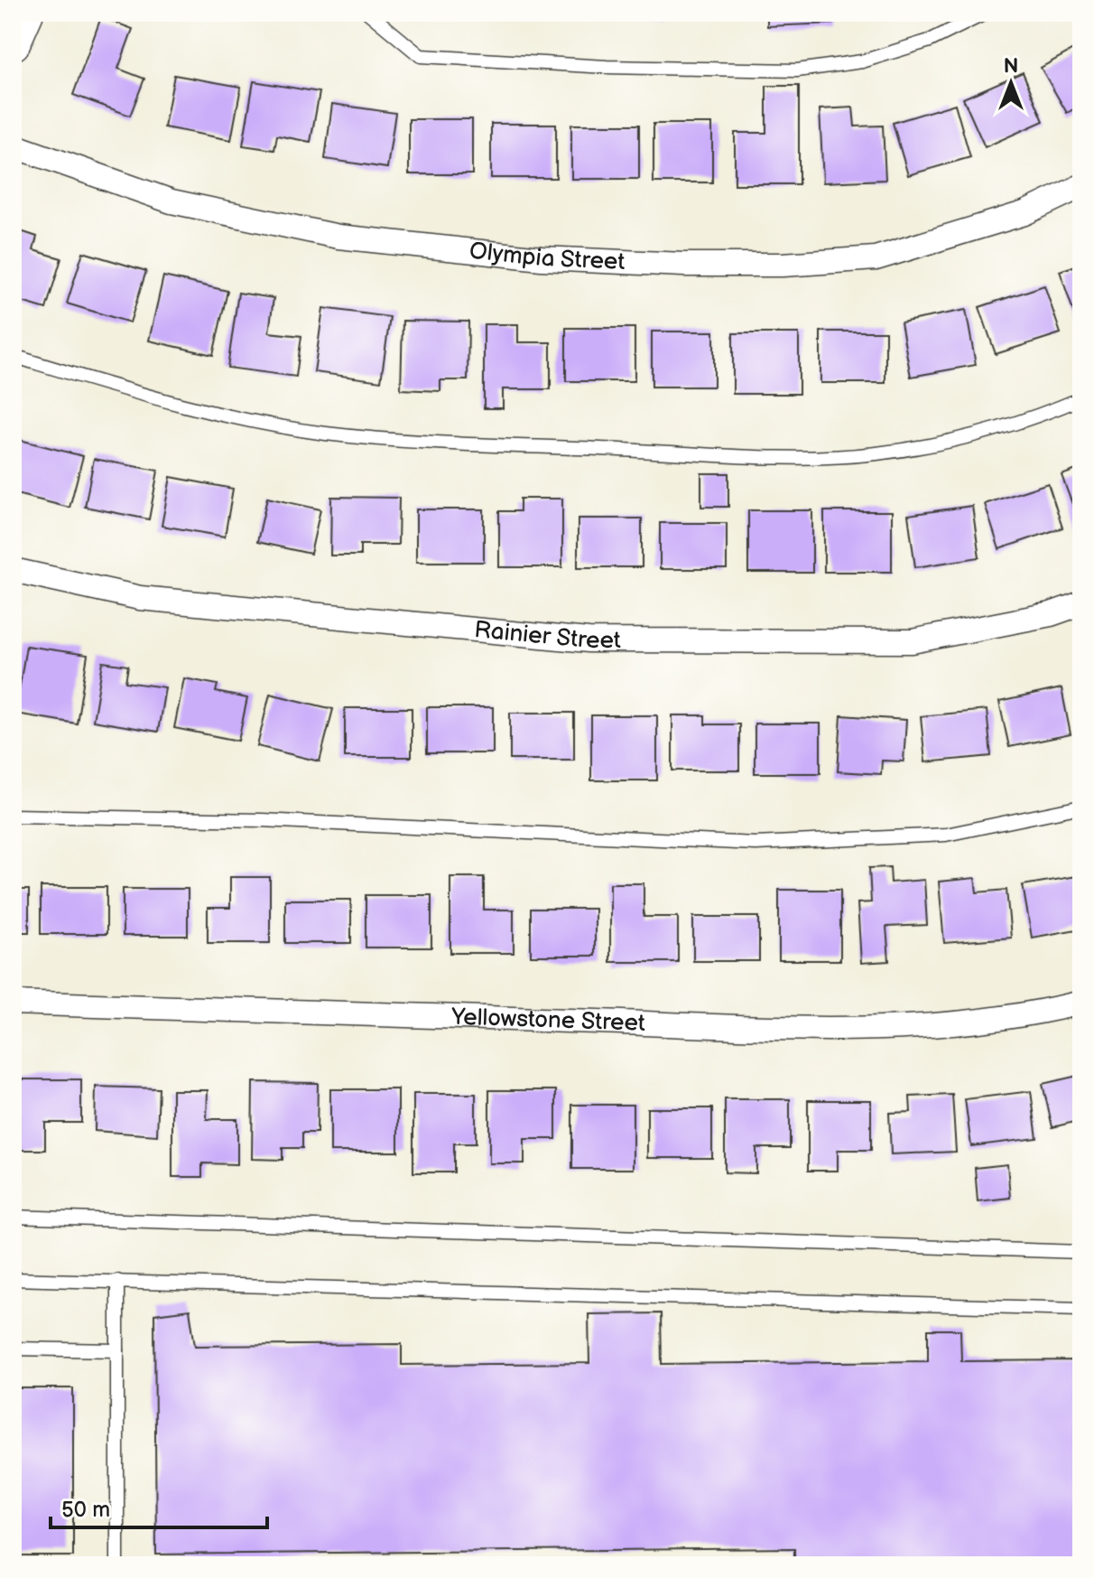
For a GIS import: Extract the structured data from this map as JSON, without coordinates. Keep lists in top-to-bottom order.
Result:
{
  "streets": {
    "street": ["Olympia Street", "Rainier Street", "Yellowstone Street"]
  },
  "scale_bar": "50 m",
  "north": "top"
}
